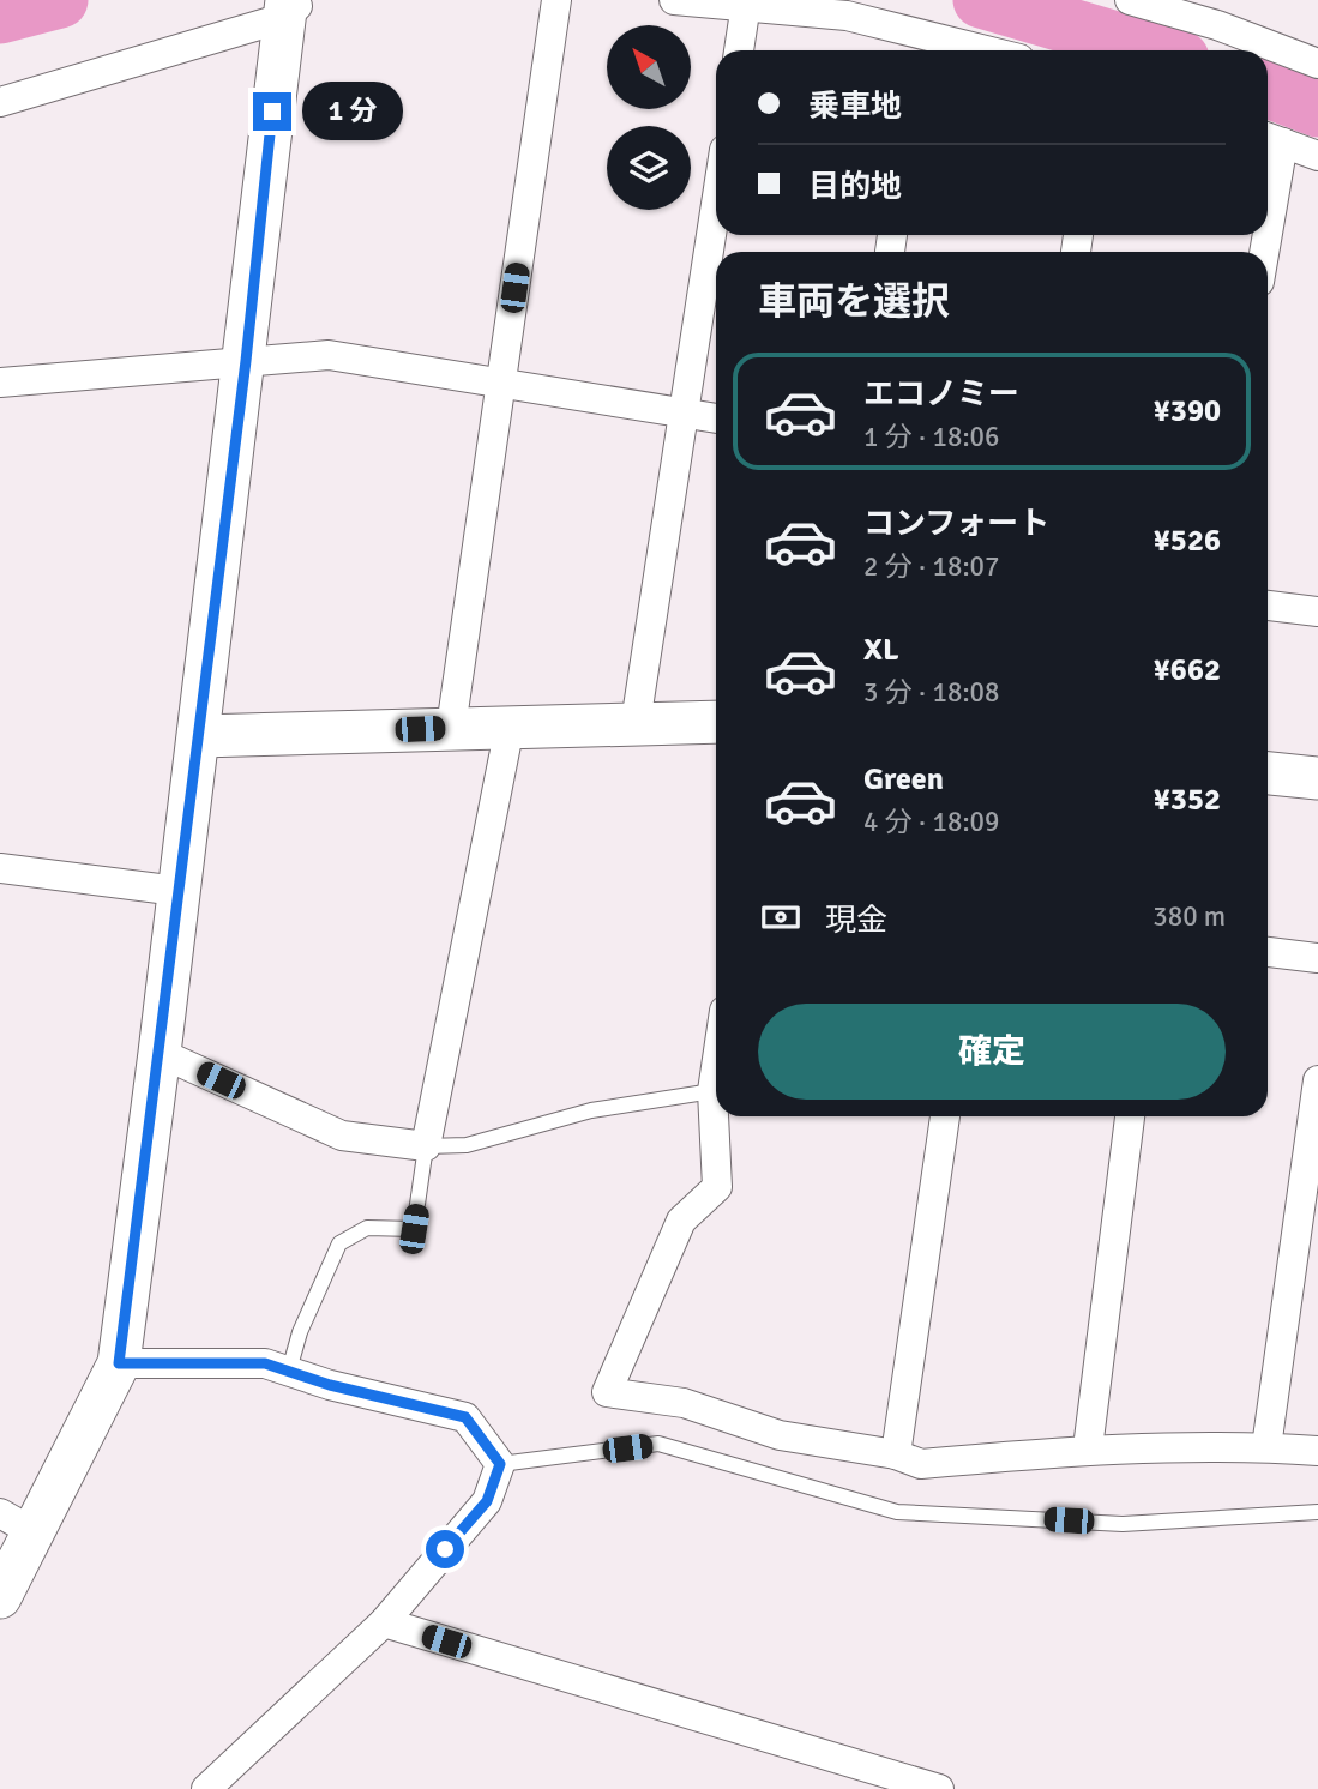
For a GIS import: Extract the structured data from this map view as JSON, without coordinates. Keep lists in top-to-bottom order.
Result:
{
  "north": "top left",
  "page": {
    "banner": ["乗車地", "目的地"],
    "bubble": "1 分",
    "heading": "車両を選択",
    "list": [
      {
        "name": "エコノミー",
        "note": "1 分 · 18:06",
        "value": "¥390"
      },
      {
        "name": "コンフォート",
        "note": "2 分 · 18:07",
        "value": "¥526"
      },
      {
        "name": "XL",
        "note": "3 分 · 18:08",
        "value": "¥662"
      },
      {
        "name": "Green",
        "note": "4 分 · 18:09",
        "value": "¥352"
      }
    ],
    "pay": ["現金", "380 m"],
    "buttons": "確定"
  }
}
